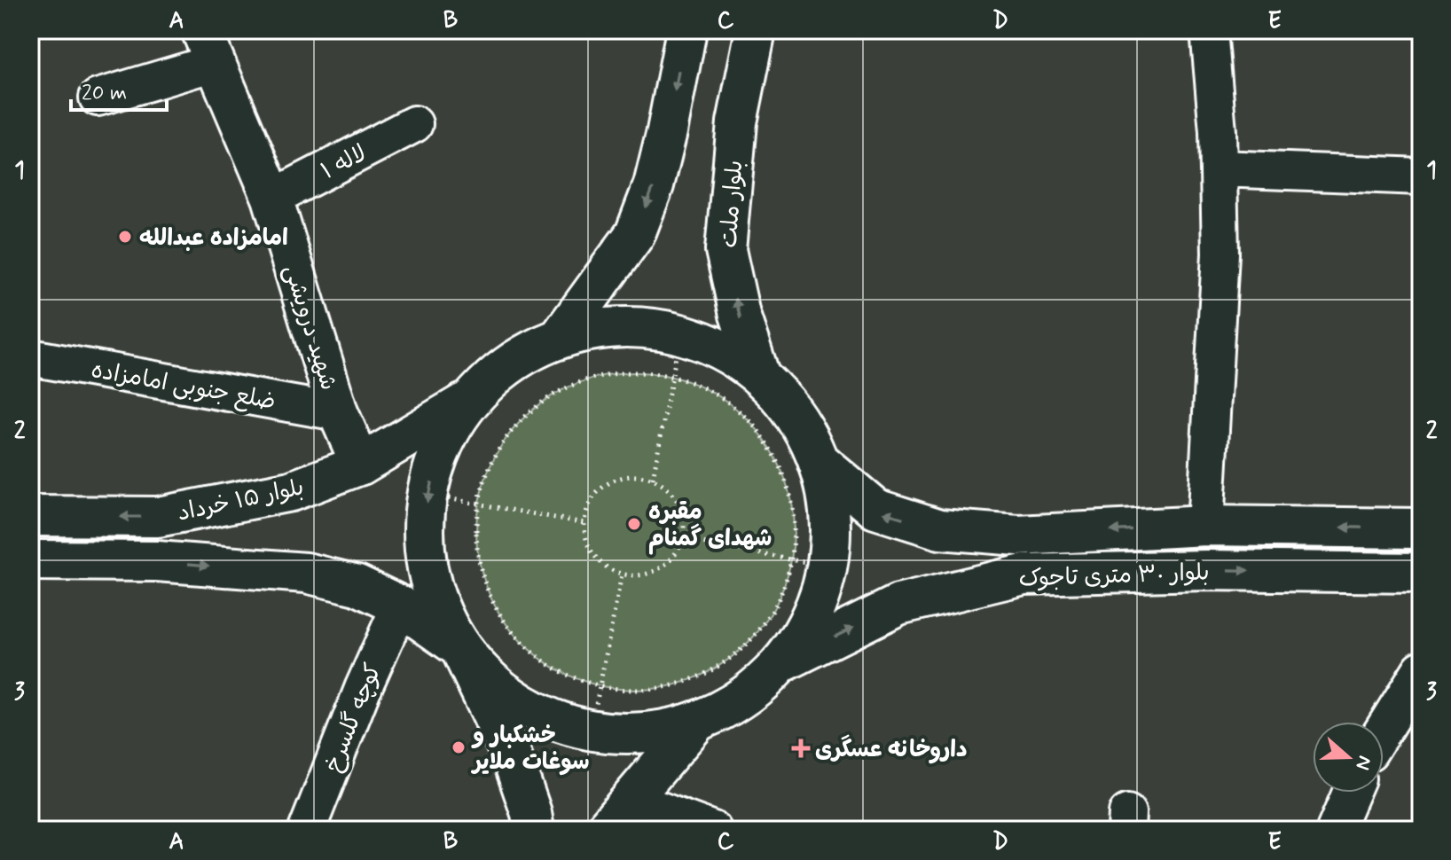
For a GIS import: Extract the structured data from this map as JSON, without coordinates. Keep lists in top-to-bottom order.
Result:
{
  "streets": {
    "main road": [
      "بلوار ملت",
      "شهید درویشی",
      "بلوار ۱۵ خرداد",
      "بلوار ۳۰ متری تاجوک"
    ],
    "street": ["لاله ۱", "ضلع جنوبی امامزاده", "کوچه گلسرخ"]
  },
  "crossings": [
    ["لاله ۱", "شهید درویشی"],
    ["شهید درویشی", "ضلع جنوبی امامزاده"],
    ["شهید درویشی", "بلوار ۱۵ خرداد"]
  ],
  "places": {
    "other": ["امامزاده عبدالله", "مقبره شهدای گمنام", "خشکبار و سوغات ملایر"],
    "health": ["داروخانه عسگری"]
  },
  "scale_bar": "20 m",
  "north": "right",
  "grid": {
    "columns": [
      "A",
      "B",
      "C",
      "D",
      "E"
    ],
    "rows": ["1", "2", "3"]
  }
}
